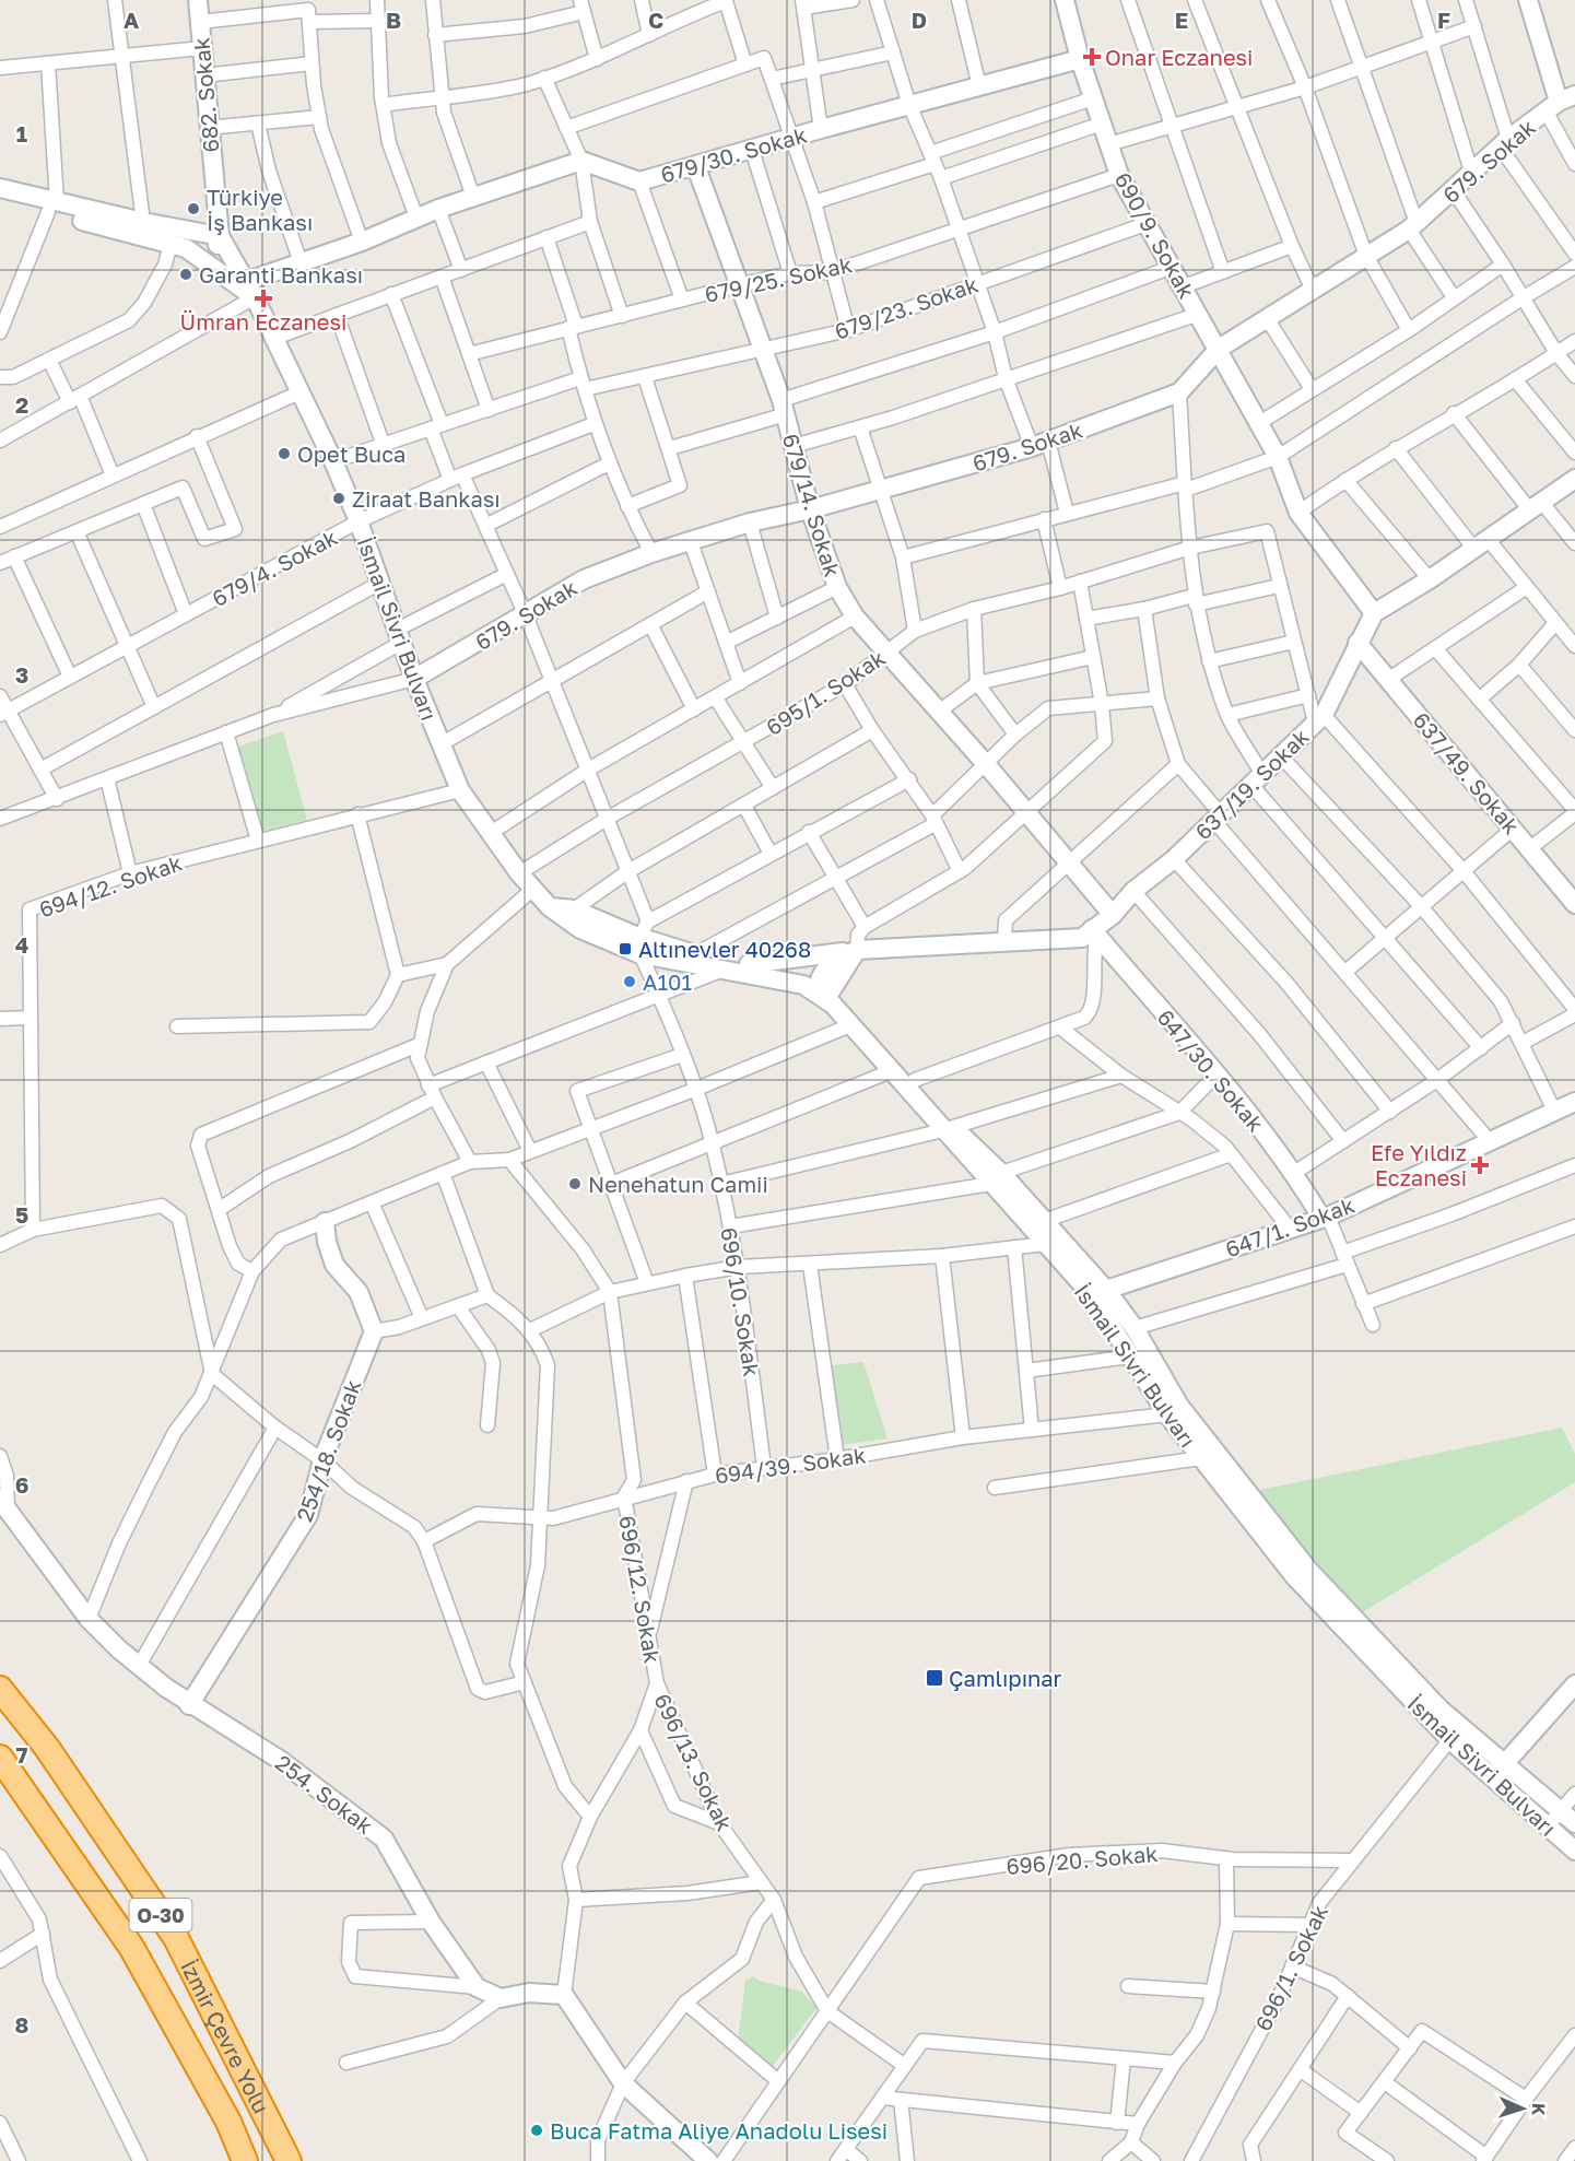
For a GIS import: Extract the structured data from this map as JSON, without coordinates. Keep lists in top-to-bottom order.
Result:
{
  "streets": {
    "highway": ["O-30", "İzmir Çevre Yolu"],
    "street": [
      "682. Sokak",
      "679/30. Sokak",
      "679. Sokak",
      "690/9. Sokak",
      "679/25. Sokak",
      "679/23. Sokak",
      "679/14. Sokak",
      "679/4. Sokak",
      "İsmail Sivri Bulvarı",
      "695/1. Sokak",
      "637/49. Sokak",
      "637/19. Sokak",
      "694/12. Sokak",
      "647/30. Sokak",
      "647/1. Sokak",
      "696/10. Sokak",
      "254/18. Sokak",
      "694/39. Sokak",
      "696/12. Sokak",
      "696/13. Sokak",
      "254. Sokak",
      "696/20. Sokak",
      "696/1. Sokak"
    ]
  },
  "crossings": [
    ["682. Sokak", "İsmail Sivri Bulvarı"],
    ["679/30. Sokak", "690/9. Sokak"],
    ["679/30. Sokak", "679/14. Sokak"],
    ["679. Sokak", "690/9. Sokak"],
    ["679. Sokak", "679/14. Sokak"],
    ["679. Sokak", "İsmail Sivri Bulvarı"],
    ["679. Sokak", "696/10. Sokak"],
    ["690/9. Sokak", "679/25. Sokak"],
    ["690/9. Sokak", "679/23. Sokak"],
    ["690/9. Sokak", "637/19. Sokak"],
    ["679/25. Sokak", "679/14. Sokak"],
    ["679/23. Sokak", "679/14. Sokak"],
    ["679/23. Sokak", "İsmail Sivri Bulvarı"],
    ["679/23. Sokak", "696/10. Sokak"],
    ["679/14. Sokak", "695/1. Sokak"],
    ["679/14. Sokak", "637/19. Sokak"],
    ["679/4. Sokak", "İsmail Sivri Bulvarı"],
    ["679/4. Sokak", "696/10. Sokak"],
    ["İsmail Sivri Bulvarı", "695/1. Sokak"],
    ["İsmail Sivri Bulvarı", "637/19. Sokak"],
    ["İsmail Sivri Bulvarı", "694/12. Sokak"],
    ["İsmail Sivri Bulvarı", "647/1. Sokak"],
    ["İsmail Sivri Bulvarı", "696/10. Sokak"],
    ["İsmail Sivri Bulvarı", "694/39. Sokak"],
    ["İsmail Sivri Bulvarı", "696/1. Sokak"],
    ["695/1. Sokak", "696/10. Sokak"],
    ["637/49. Sokak", "637/19. Sokak"],
    ["637/19. Sokak", "647/30. Sokak"],
    ["647/30. Sokak", "647/1. Sokak"],
    ["696/10. Sokak", "694/39. Sokak"],
    ["254/18. Sokak", "254. Sokak"],
    ["694/39. Sokak", "696/12. Sokak"],
    ["696/12. Sokak", "696/13. Sokak"],
    ["696/13. Sokak", "696/20. Sokak"],
    ["696/20. Sokak", "696/1. Sokak"]
  ],
  "places": {
    "health": ["Onar Eczanesi", "Ümran Eczanesi", "Efe Yıldız Eczanesi"],
    "other": [
      "Türkiye İş Bankası",
      "Garanti Bankası",
      "Opet Buca",
      "Ziraat Bankası",
      "A101",
      "Nenehatun Camii",
      "Buca Fatma Aliye Anadolu Lisesi"
    ],
    "transit": ["Altınevler 40268", "Çamlıpınar"]
  },
  "north": "right",
  "grid": {
    "columns": [
      "A",
      "B",
      "C",
      "D",
      "E",
      "F"
    ],
    "rows": [
      "1",
      "2",
      "3",
      "4",
      "5",
      "6",
      "7",
      "8"
    ]
  }
}
